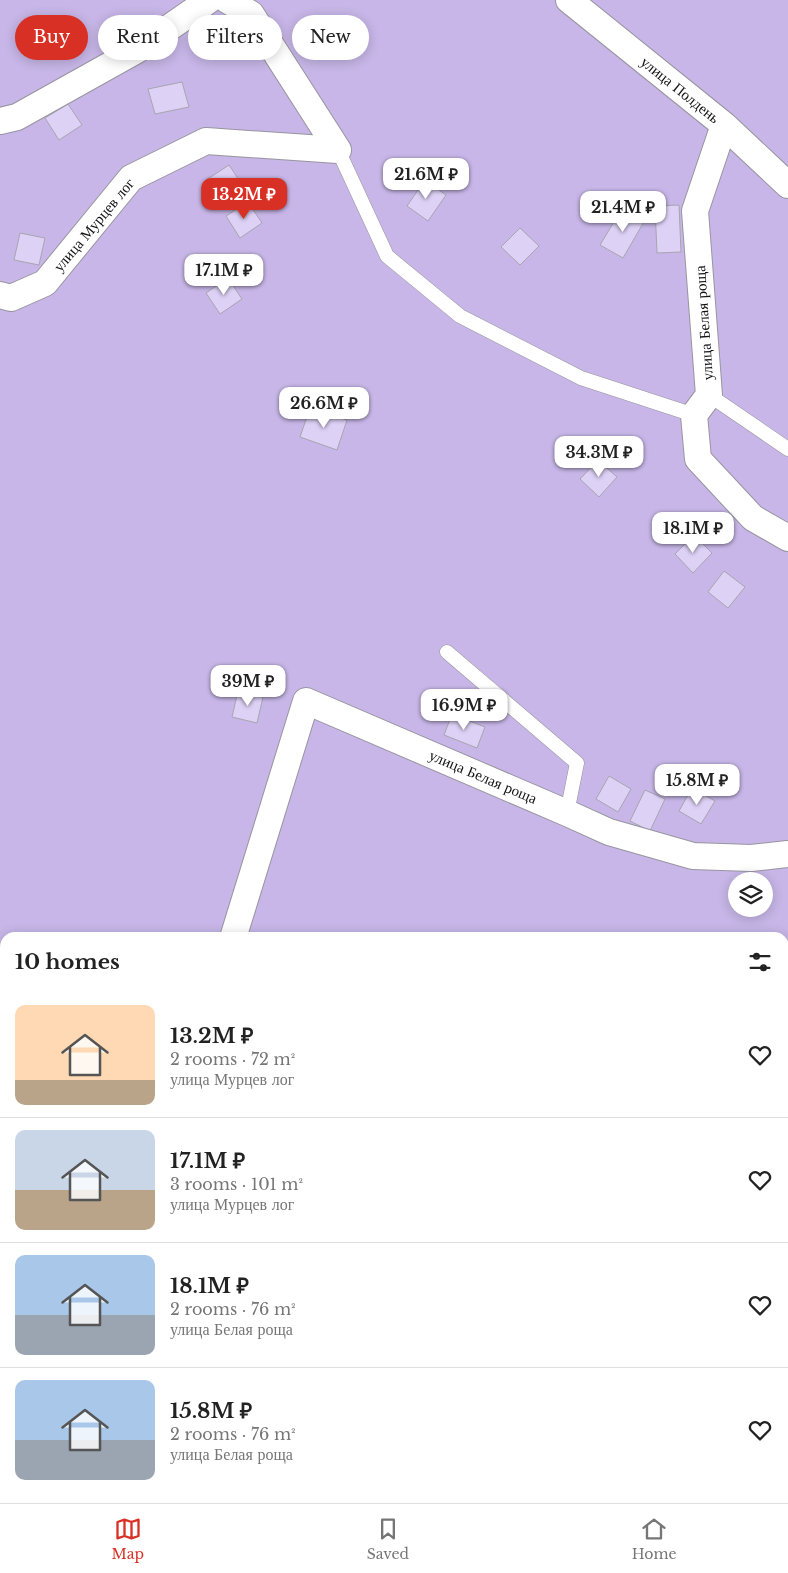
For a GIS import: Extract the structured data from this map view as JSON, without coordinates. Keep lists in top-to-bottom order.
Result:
{
  "streets": {
    "street": ["улица Полдень", "улица Мурцев лог", "улица Белая роща"]
  },
  "crossings": [
    ["улица Полдень", "улица Белая роща"]
  ],
  "page": {
    "chip": [
      "Buy",
      "Rent",
      "Filters",
      "New"
    ],
    "price": [
      "21.6M ₽",
      "13.2M ₽",
      "21.4M ₽",
      "17.1M ₽",
      "26.6M ₽",
      "34.3M ₽",
      "18.1M ₽",
      "39M ₽",
      "16.9M ₽",
      "15.8M ₽"
    ],
    "heading": "10 homes",
    "list": [
      {
        "name": "13.2M ₽",
        "note": "2 rooms · 72 m² · улица Мурцев лог"
      },
      {
        "name": "17.1M ₽",
        "note": "3 rooms · 101 m² · улица Мурцев лог"
      },
      {
        "name": "18.1M ₽",
        "note": "2 rooms · 76 m² · улица Белая роща"
      },
      {
        "name": "15.8M ₽",
        "note": "2 rooms · 76 m² · улица Белая роща"
      }
    ],
    "tabs": ["Map", "Saved", "Home"]
  }
}
